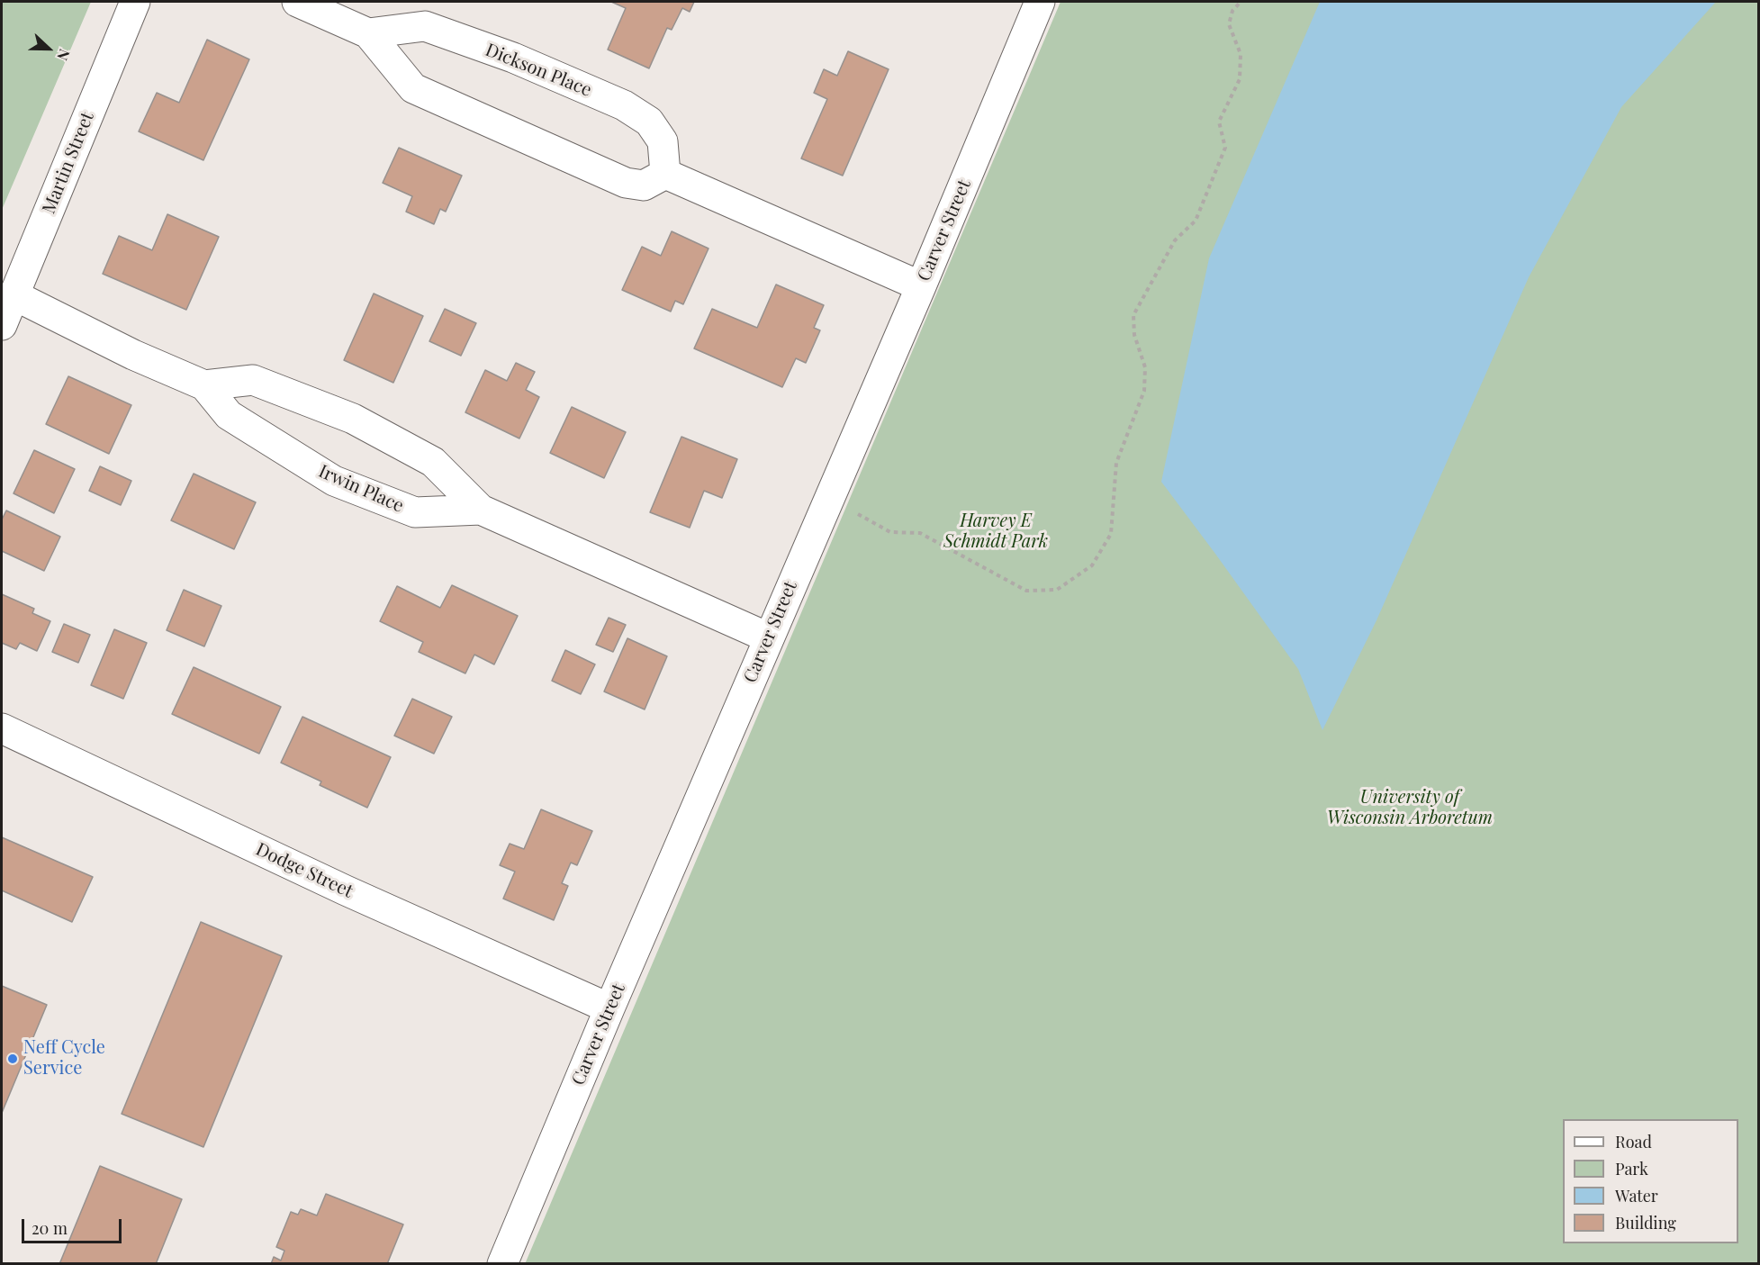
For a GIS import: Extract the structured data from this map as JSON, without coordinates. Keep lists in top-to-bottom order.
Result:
{
  "streets": {
    "street": [
      "Dickson Place",
      "Martin Street",
      "Carver Street",
      "Irwin Place",
      "Dodge Street"
    ]
  },
  "crossings": [
    ["Martin Street", "Irwin Place"],
    ["Carver Street", "Irwin Place"],
    ["Carver Street", "Dodge Street"]
  ],
  "parks": ["Harvey E Schmidt Park", "University of Wisconsin Arboretum"],
  "places": ["Neff Cycle Service"],
  "legend": [
    "Road",
    "Park",
    "Water",
    "Building"
  ],
  "scale_bar": "20 m",
  "north": "right"
}
